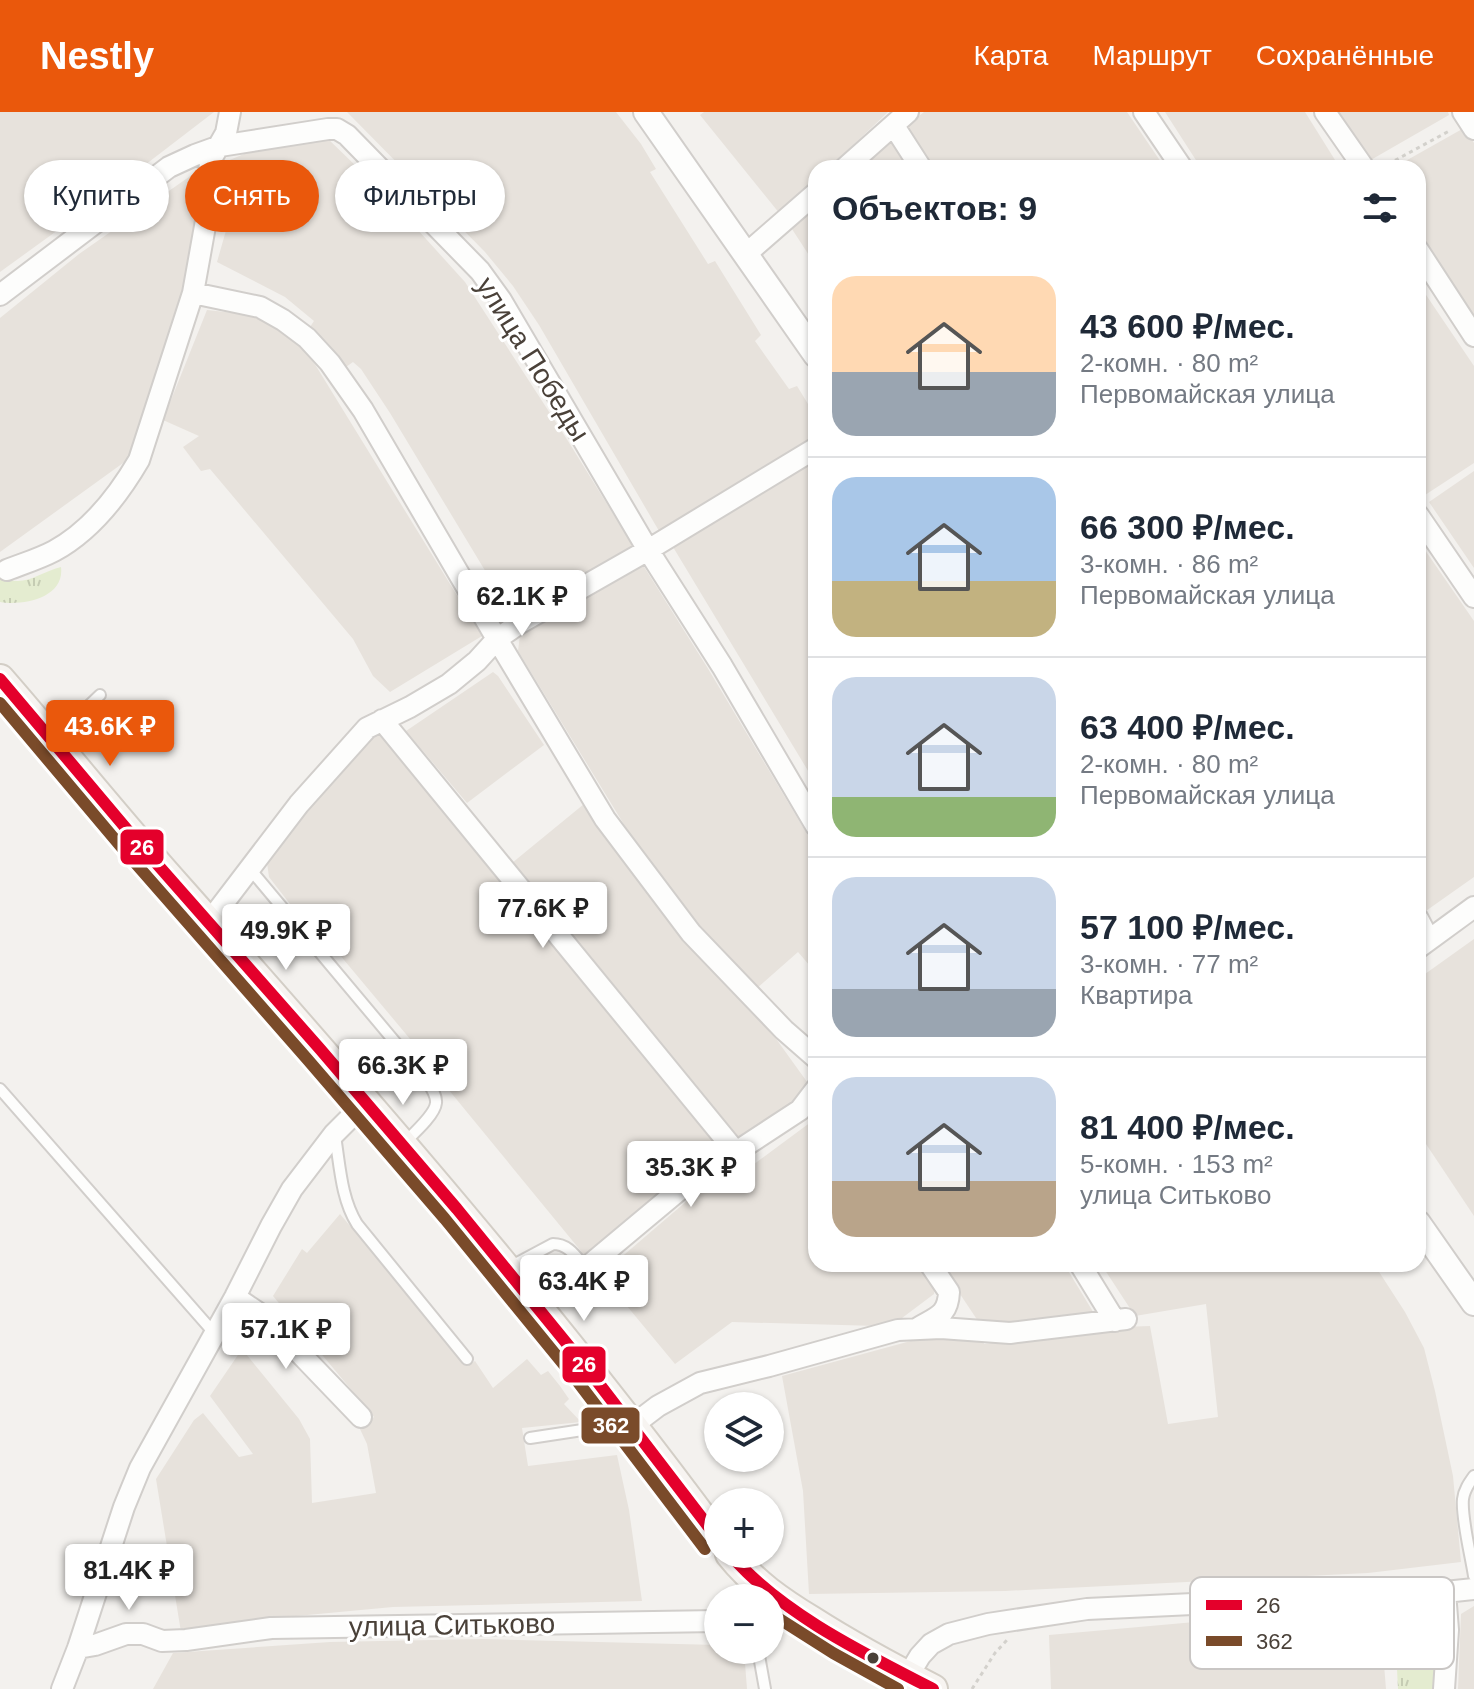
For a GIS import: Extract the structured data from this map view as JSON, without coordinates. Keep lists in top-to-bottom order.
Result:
{
  "streets": {
    "street": ["улица Победы", "улица Ситьково"]
  },
  "lines": ["transit line 26", "transit line 362"],
  "legend": ["26", "362"],
  "page": {
    "header": "Nestly",
    "nav": ["Карта", "Маршрут", "Сохранённые"],
    "chip": ["Купить", "Снять", "Фильтры"],
    "heading": "Объектов: 9",
    "list": [
      {
        "name": "43 600 ₽/мес.",
        "note": "2-комн. · 80 m² · Первомайская улица"
      },
      {
        "name": "66 300 ₽/мес.",
        "note": "3-комн. · 86 m² · Первомайская улица"
      },
      {
        "name": "63 400 ₽/мес.",
        "note": "2-комн. · 80 m² · Первомайская улица"
      },
      {
        "name": "57 100 ₽/мес.",
        "note": "3-комн. · 77 m² · Квартира"
      },
      {
        "name": "81 400 ₽/мес.",
        "note": "5-комн. · 153 m² · улица Ситьково"
      }
    ],
    "price": [
      "62.1K ₽",
      "43.6K ₽",
      "77.6K ₽",
      "49.9K ₽",
      "66.3K ₽",
      "35.3K ₽",
      "63.4K ₽",
      "57.1K ₽",
      "81.4K ₽"
    ],
    "map_buttons": ["+", "−"]
  }
}
